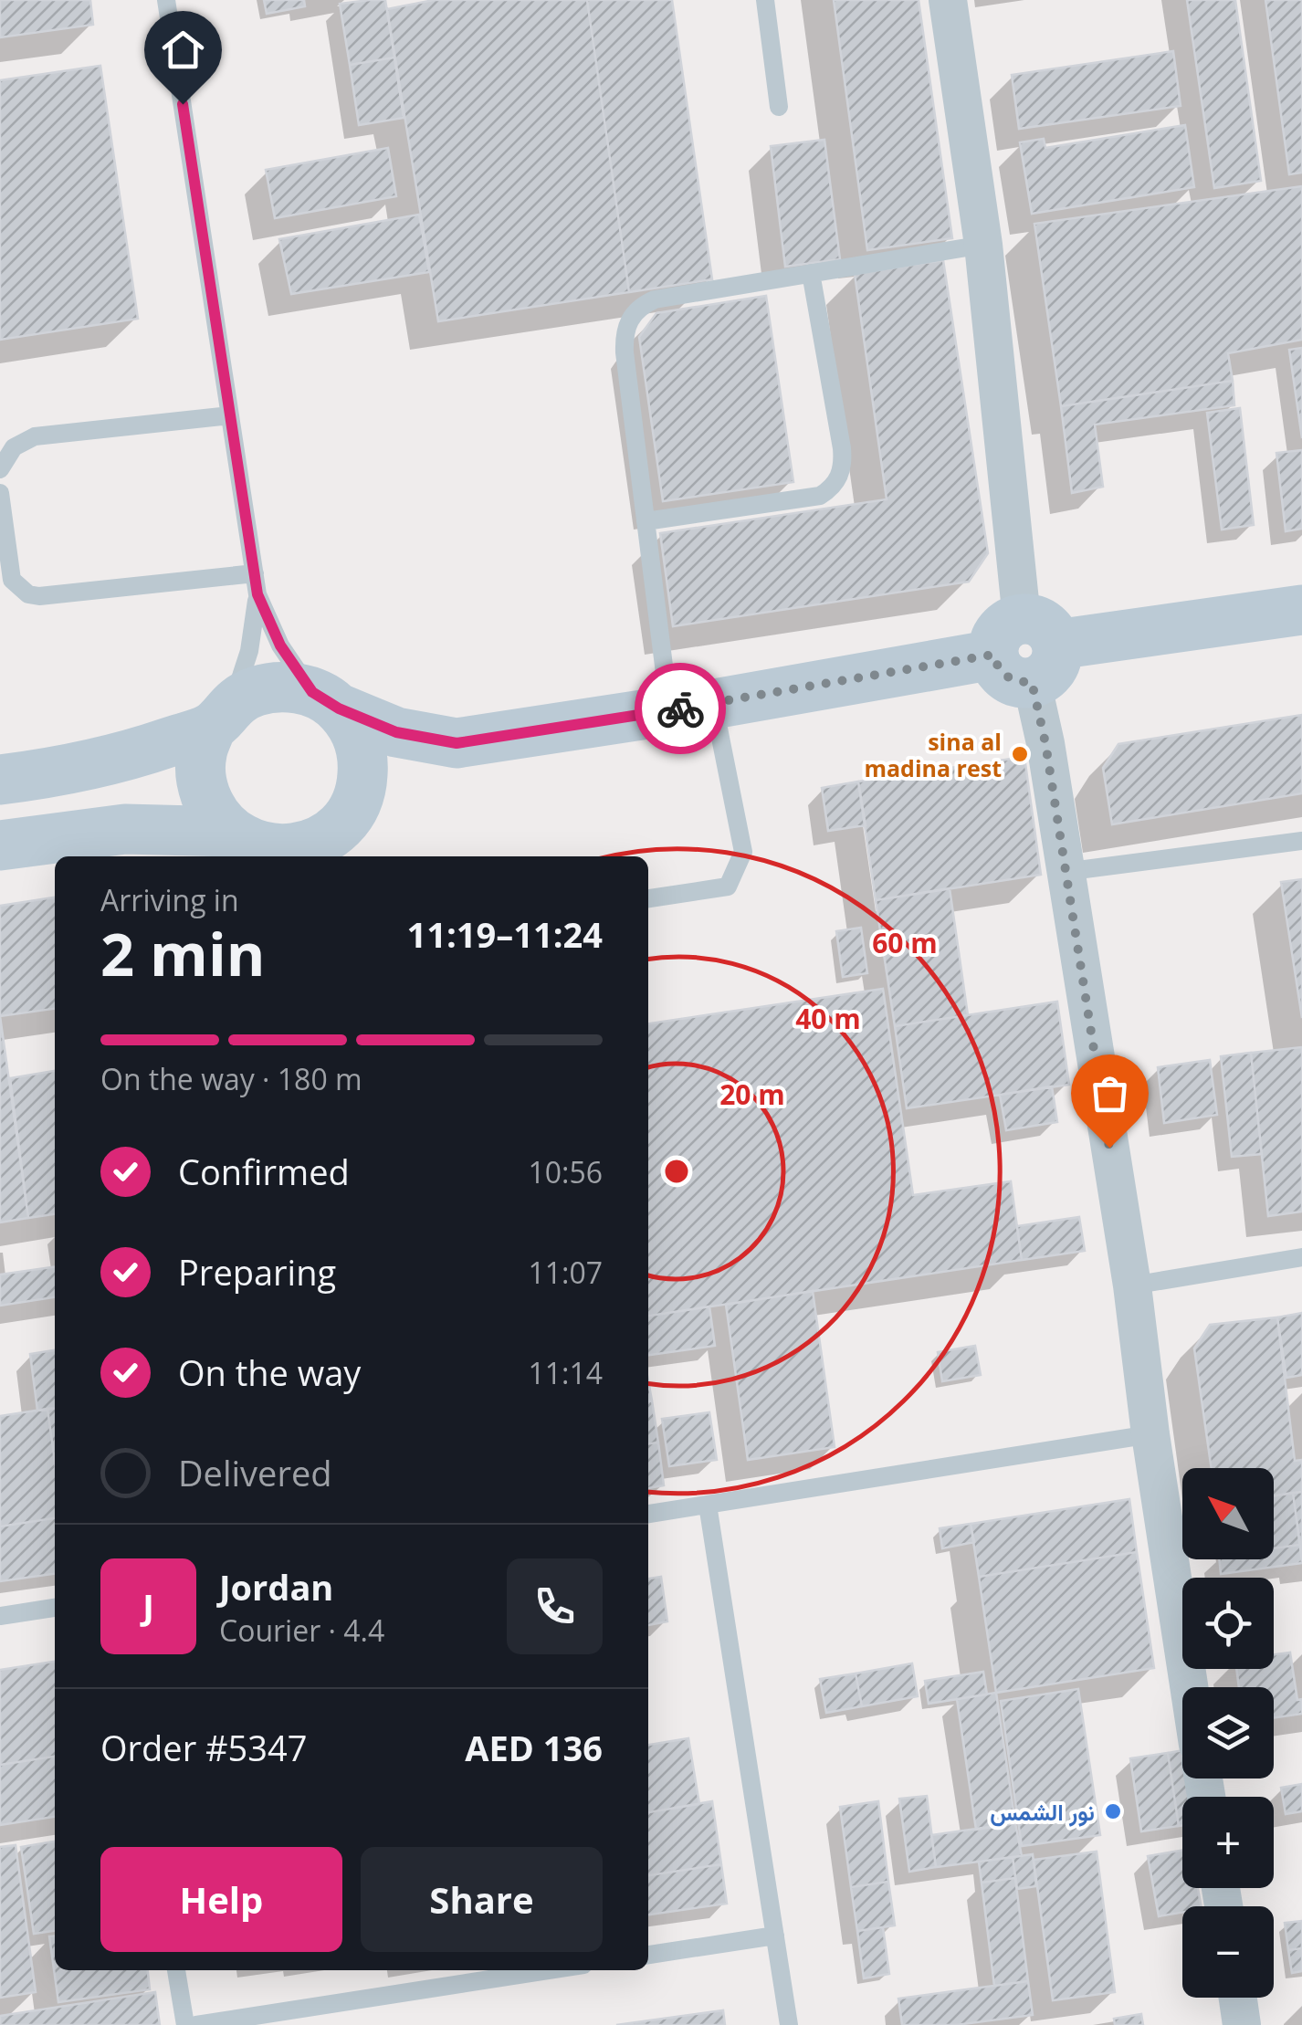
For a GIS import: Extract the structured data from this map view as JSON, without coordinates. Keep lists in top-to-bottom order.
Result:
{
  "places": ["sina al madina rest", "نور الشمس"],
  "north": "top left",
  "page": {
    "heading": ["2 min", "Arriving in", "11:19–11:24"],
    "panel": [
      "Jordan",
      "Courier · 4.4",
      "Order #5347",
      "AED 136"
    ],
    "bar": "On the way · 180 m",
    "list": [
      ["Confirmed", "10:56"],
      ["Preparing", "11:07"],
      ["On the way", "11:14"],
      "Delivered"
    ],
    "map_buttons": ["+", "−"],
    "round": "J",
    "buttons": ["Help", "Share"]
  },
  "rings": ["60 m", "40 m", "20 m"]
}
